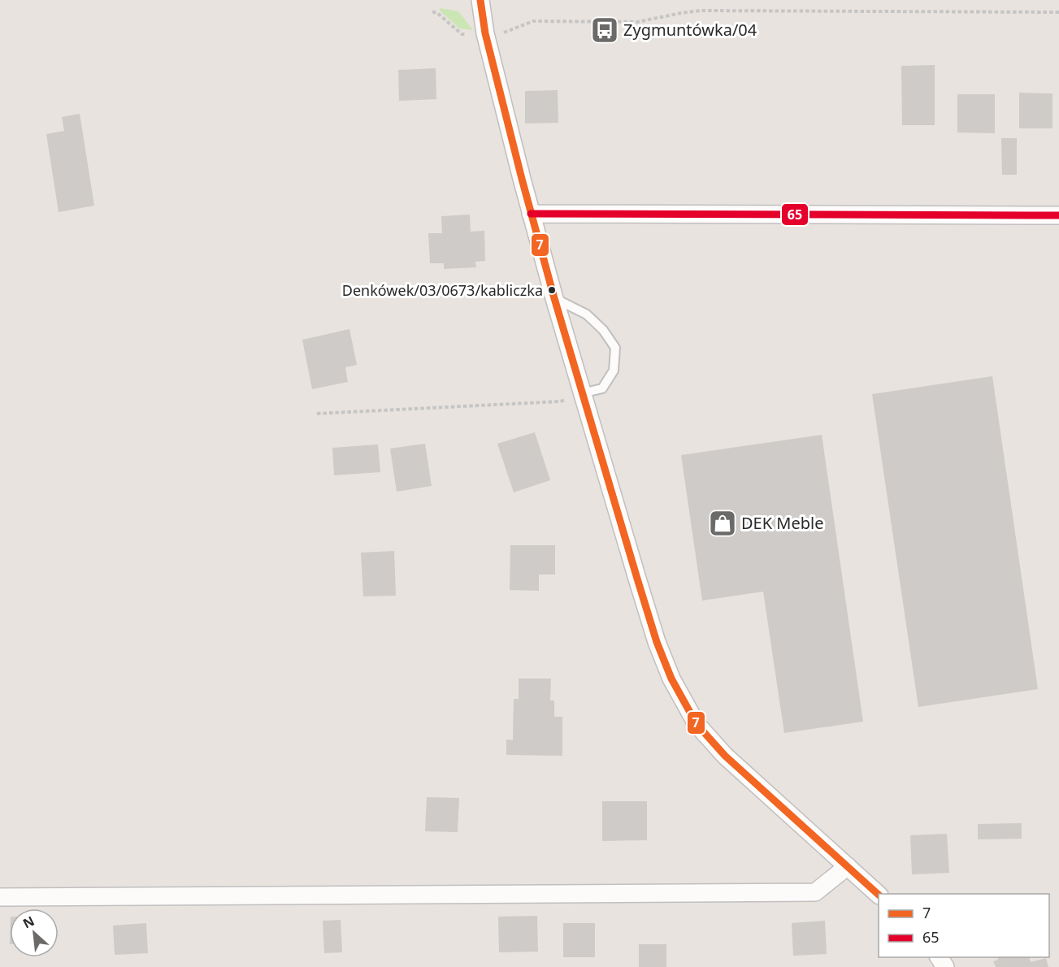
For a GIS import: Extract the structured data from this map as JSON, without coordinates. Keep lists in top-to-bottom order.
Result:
{
  "places": {
    "bus stop": ["Zygmuntówka/04"],
    "other": ["Denkówek/03/0673/kabliczka"],
    "shop": ["DEK Meble"]
  },
  "lines": ["transit line 7", "transit line 65"],
  "legend": ["7", "65"],
  "north": "top left"
}
